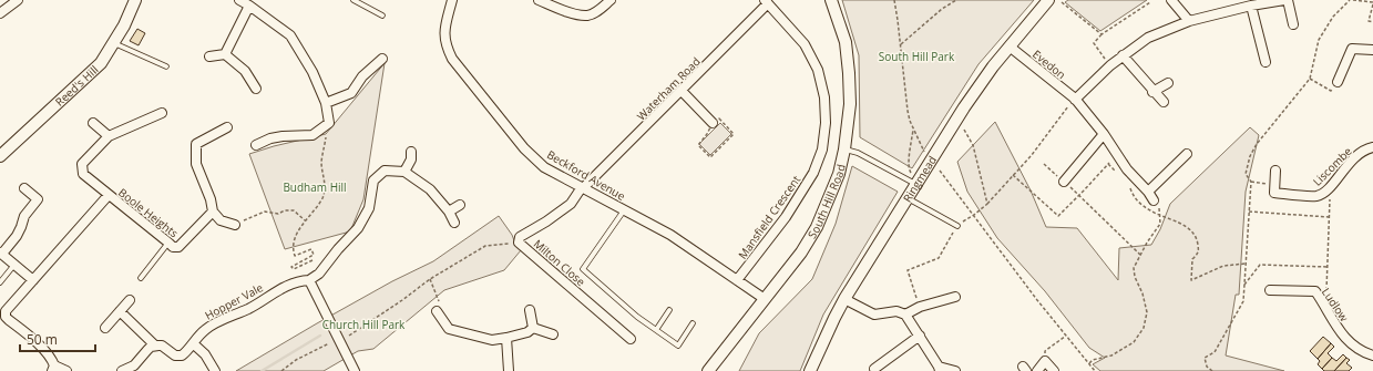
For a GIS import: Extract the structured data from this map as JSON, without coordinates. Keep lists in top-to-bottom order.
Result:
{
  "streets": {
    "street": [
      "Evedon",
      "Reed's Hill",
      "Waterham Road",
      "Liscombe",
      "Beckford Avenue",
      "Ringmead",
      "South Hill Road",
      "Boole Heights",
      "Mansfield Crescent",
      "Milton Close",
      "Hopper Vale",
      "Ludlow"
    ]
  },
  "crossings": [
    ["Evedon", "Ringmead"],
    ["Waterham Road", "Beckford Avenue"],
    ["Waterham Road", "Mansfield Crescent"],
    ["Waterham Road", "Milton Close"],
    ["Beckford Avenue", "South Hill Road"],
    ["Beckford Avenue", "Mansfield Crescent"],
    ["Beckford Avenue", "Milton Close"]
  ],
  "parks": ["South Hill Park", "Budham Hill", "Church Hill Park"],
  "scale_bar": "50 m"
}
